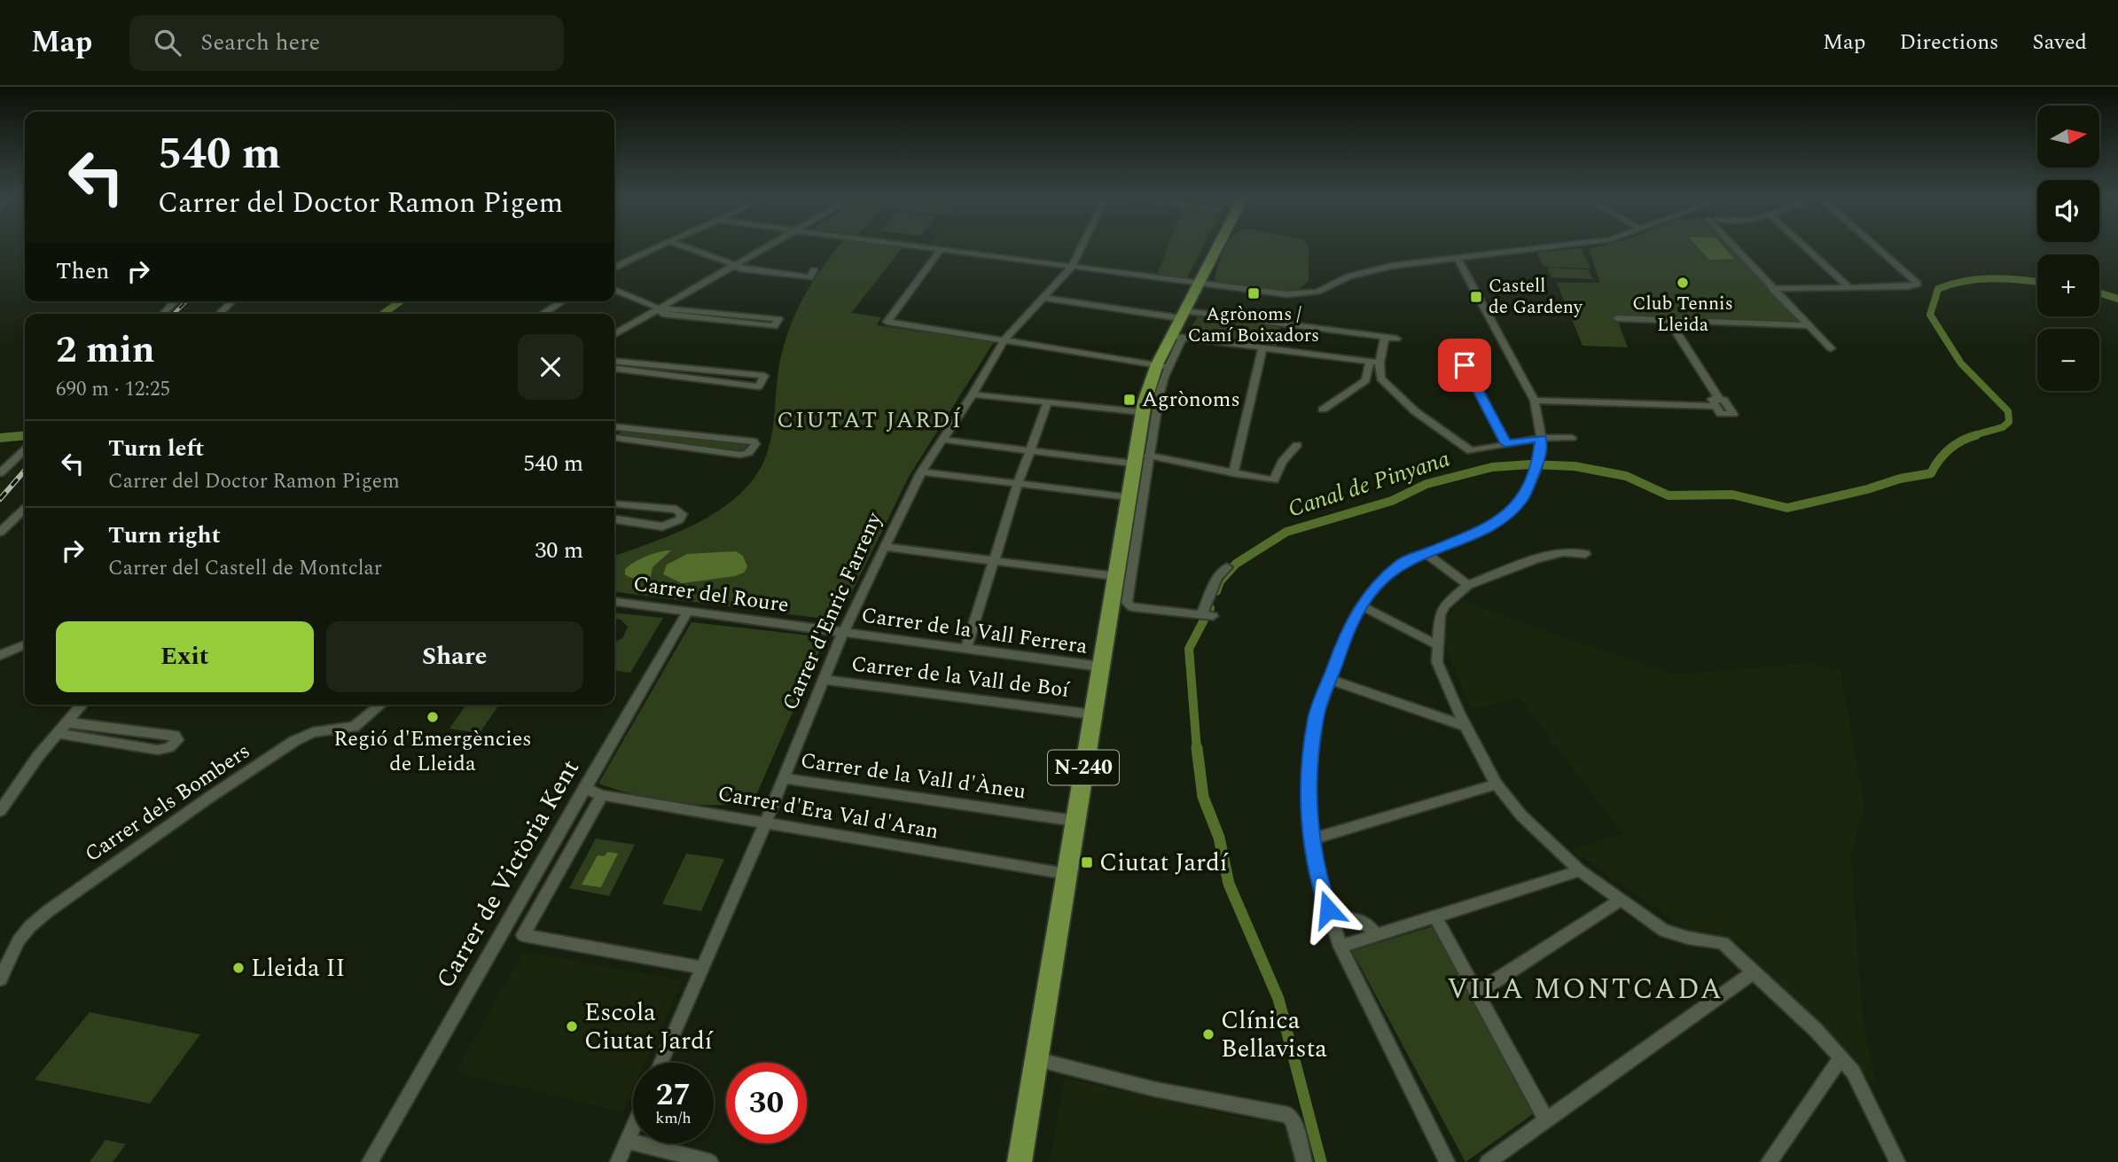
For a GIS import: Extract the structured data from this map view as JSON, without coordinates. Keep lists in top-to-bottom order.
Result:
{
  "streets": {
    "main road": ["N-240"],
    "street": [
      "Carrer del Roure",
      "Carrer d'Enric Farreny",
      "Carrer de la Vall Ferrera",
      "Carrer de la Vall de Boí",
      "Carrer de la Vall d'Àneu",
      "Carrer dels Bombers",
      "Carrer d'Era Val d'Aran",
      "Carrer de Victòria Kent"
    ]
  },
  "crossings": [
    ["Carrer del Roure", "Carrer d'Enric Farreny"],
    ["Carrer del Roure", "Carrer de la Vall Ferrera"],
    ["Carrer del Roure", "Carrer de Victòria Kent"],
    ["Carrer d'Enric Farreny", "Carrer de la Vall Ferrera"],
    ["Carrer d'Enric Farreny", "Carrer de la Vall de Boí"],
    ["Carrer d'Enric Farreny", "Carrer de la Vall d'Àneu"],
    ["Carrer d'Enric Farreny", "Carrer d'Era Val d'Aran"],
    ["Carrer d'Enric Farreny", "Carrer de Victòria Kent"],
    ["Carrer de la Vall Ferrera", "N-240"],
    ["Carrer de la Vall de Boí", "N-240"],
    ["N-240", "Carrer de la Vall d'Àneu"],
    ["N-240", "Carrer d'Era Val d'Aran"],
    ["Carrer d'Era Val d'Aran", "Carrer de Victòria Kent"]
  ],
  "districts": ["CIUTAT JARDÍ", "VILA MONTCADA"],
  "water": ["Canal de Pinyana"],
  "places": {
    "other": [
      "Club Tennis Lleida",
      "Regió d'Emergències de Lleida",
      "Lleida II",
      "Escola Ciutat Jardí",
      "Clínica Bellavista"
    ],
    "transit": [
      "Agrònoms / Camí Boixadors",
      "Castell de Gardeny",
      "Agrònoms",
      "Ciutat Jardí"
    ]
  },
  "north": "right",
  "page": {
    "header": "Map",
    "search": "Search here",
    "nav": ["Map", "Directions", "Saved"],
    "map_buttons": ["+", "−"],
    "turn": ["540 m", "Carrer del Doctor Ramon Pigem"],
    "then": "Then",
    "heading": ["2 min", "690 m · 12:25"],
    "list": [
      {
        "name": "Turn left",
        "note": "Carrer del Doctor Ramon Pigem",
        "value": "540 m"
      },
      {
        "name": "Turn right",
        "note": "Carrer del Castell de Montclar",
        "value": "30 m"
      }
    ],
    "buttons": ["Exit", "Share"],
    "speed": "27 km/h",
    "limit": "30"
  }
}
